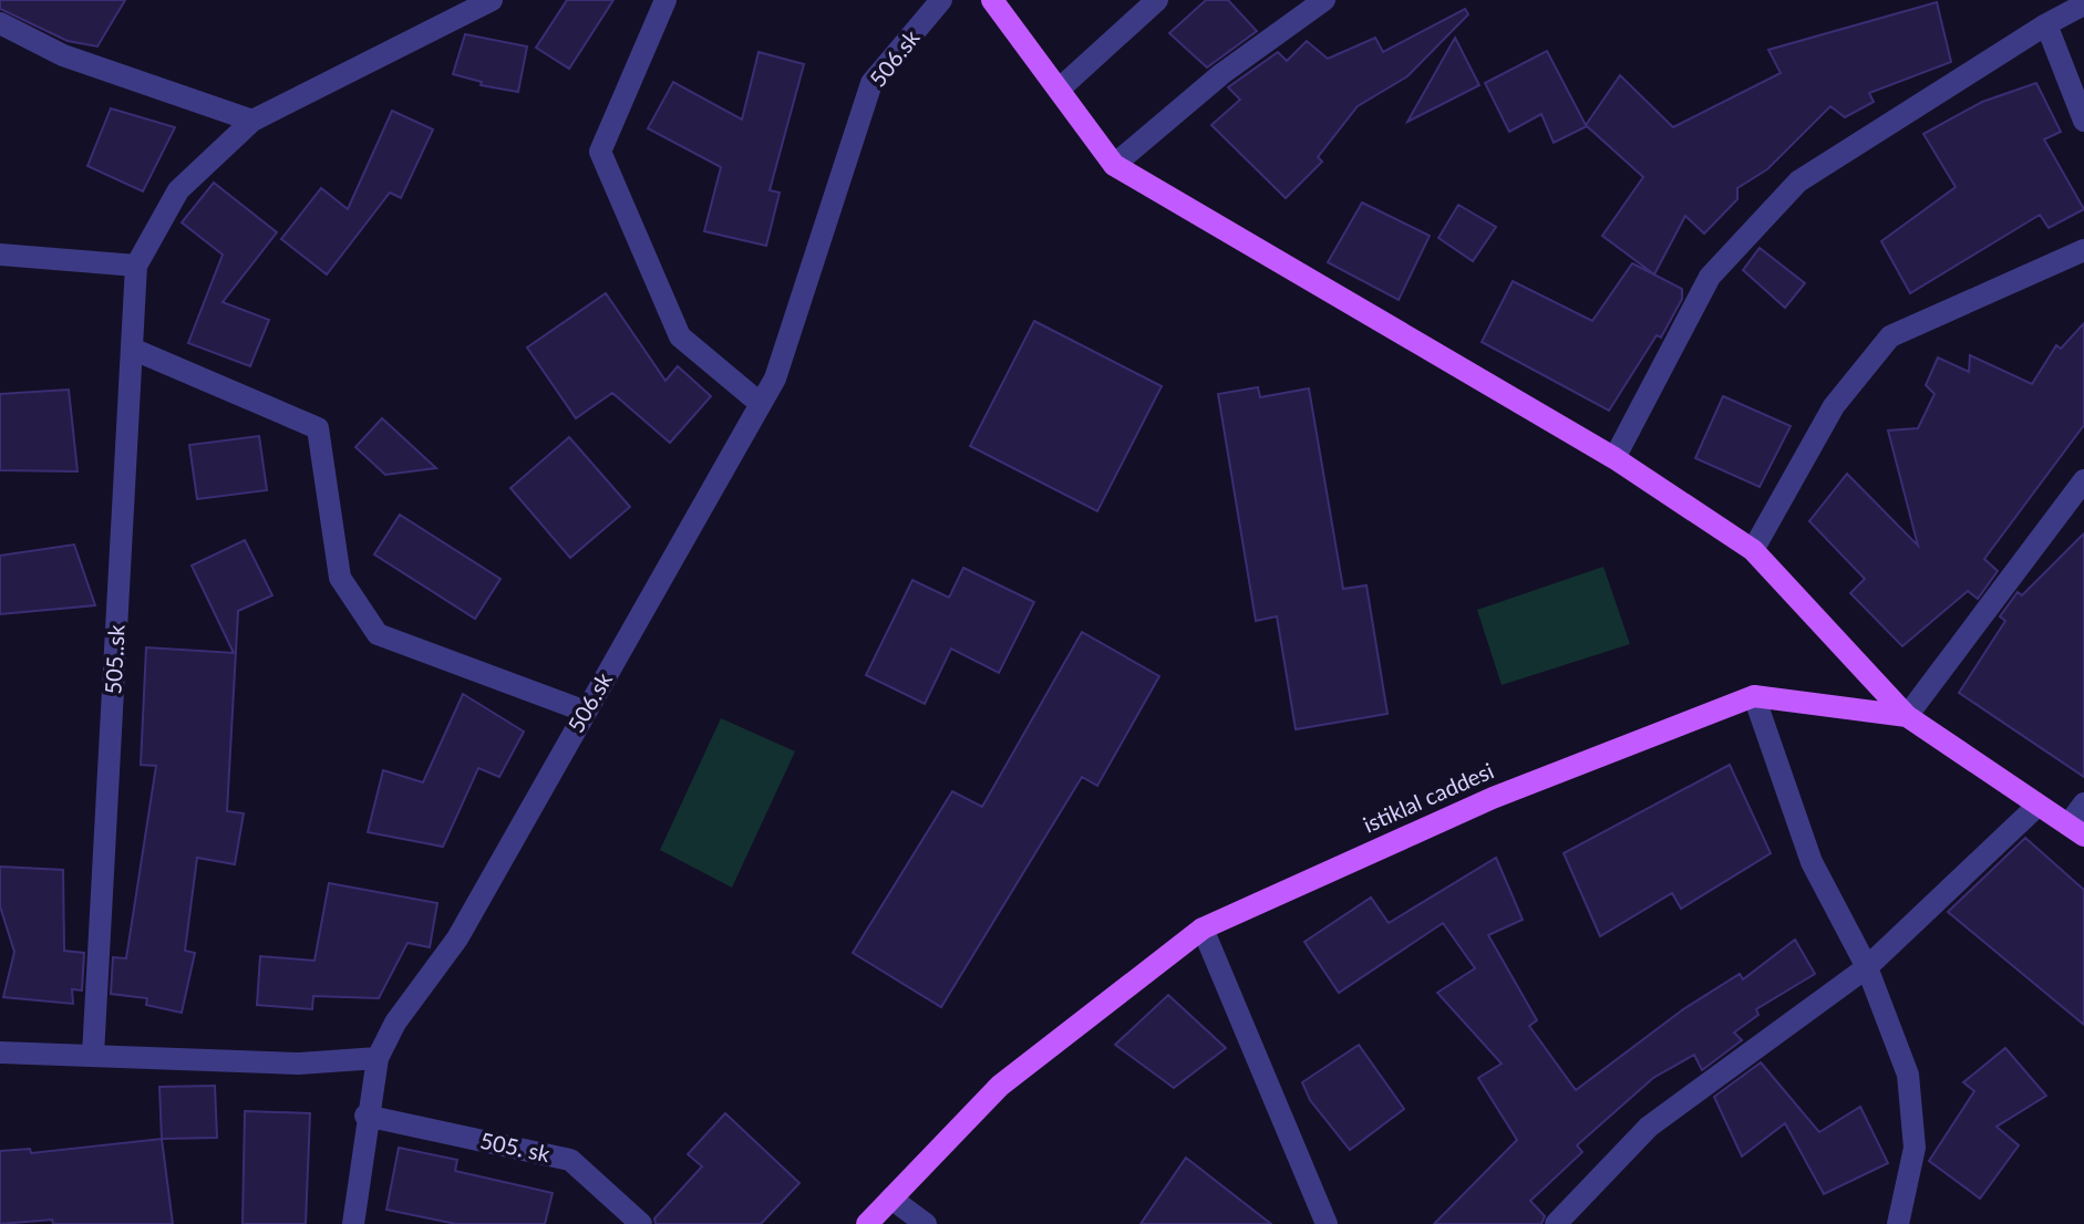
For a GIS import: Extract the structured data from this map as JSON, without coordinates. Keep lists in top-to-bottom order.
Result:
{
  "streets": {
    "main road": ["istiklal caddesi"],
    "street": ["506.sk", "505..sk", "505. sk"]
  },
  "crossings": [
    ["506.sk", "505. sk"]
  ]
}
